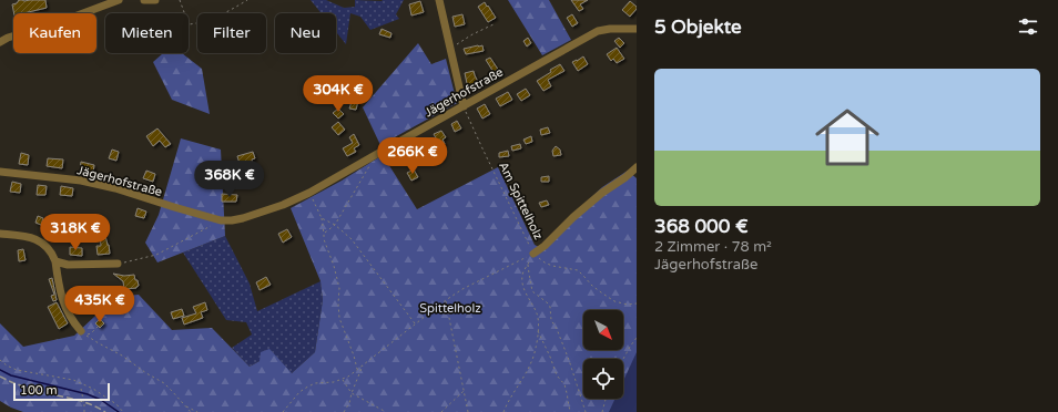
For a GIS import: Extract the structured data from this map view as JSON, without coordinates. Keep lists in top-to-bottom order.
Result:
{
  "streets": {
    "street": ["Jägerhofstraße", "Am Spittelholz"]
  },
  "crossings": [
    ["Jägerhofstraße", "Am Spittelholz"]
  ],
  "parks": ["Spittelholz"],
  "scale_bar": "100 m",
  "north": "bottom right",
  "page": {
    "heading": "5 Objekte",
    "chip": [
      "Kaufen",
      "Mieten",
      "Filter",
      "Neu"
    ],
    "list": [
      {
        "name": "368 000 €",
        "note": "2 Zimmer · 78 m² · Jägerhofstraße"
      }
    ],
    "price": [
      "304K €",
      "266K €",
      "368K €",
      "318K €",
      "435K €"
    ],
    "scale": "100 m"
  }
}
